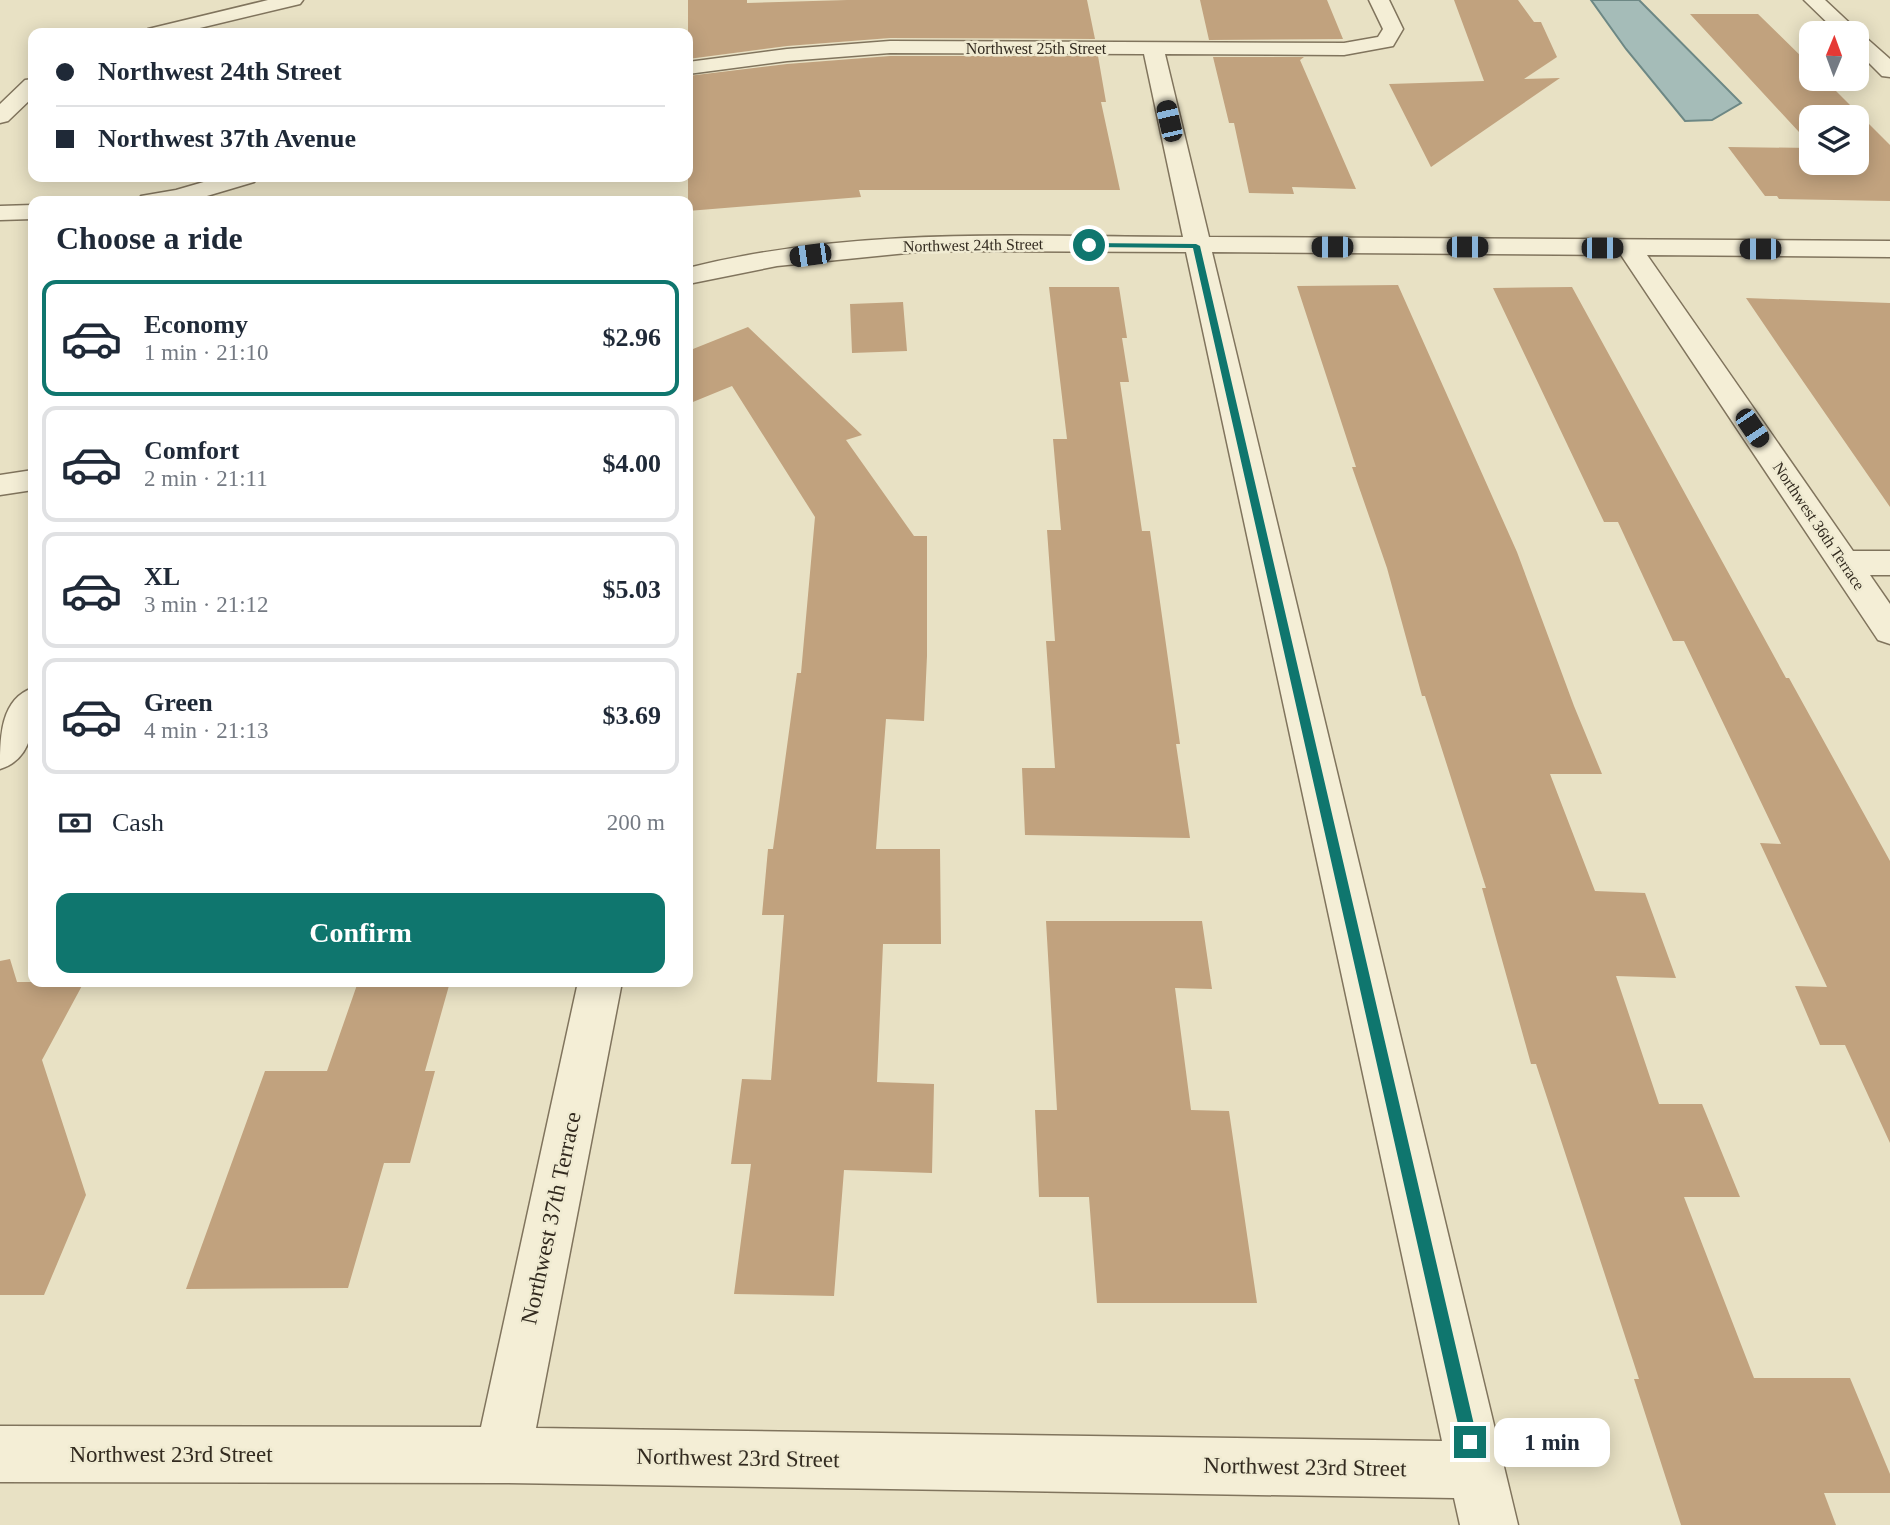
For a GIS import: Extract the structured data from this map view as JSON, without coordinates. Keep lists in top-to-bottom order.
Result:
{
  "streets": {
    "street": [
      "Northwest 25th Street",
      "Northwest 24th Street",
      "Northwest 36th Terrace",
      "Northwest 37th Terrace",
      "Northwest 23rd Street"
    ]
  },
  "crossings": [
    ["Northwest 24th Street", "Northwest 36th Terrace"],
    ["Northwest 37th Terrace", "Northwest 23rd Street"]
  ],
  "north": "top",
  "page": {
    "banner": ["Northwest 24th Street", "Northwest 37th Avenue"],
    "heading": "Choose a ride",
    "list": [
      {
        "name": "Economy",
        "note": "1 min · 21:10",
        "value": "$2.96"
      },
      {
        "name": "Comfort",
        "note": "2 min · 21:11",
        "value": "$4.00"
      },
      {
        "name": "XL",
        "note": "3 min · 21:12",
        "value": "$5.03"
      },
      {
        "name": "Green",
        "note": "4 min · 21:13",
        "value": "$3.69"
      }
    ],
    "pay": ["Cash", "200 m"],
    "buttons": "Confirm",
    "bubble": "1 min"
  }
}
